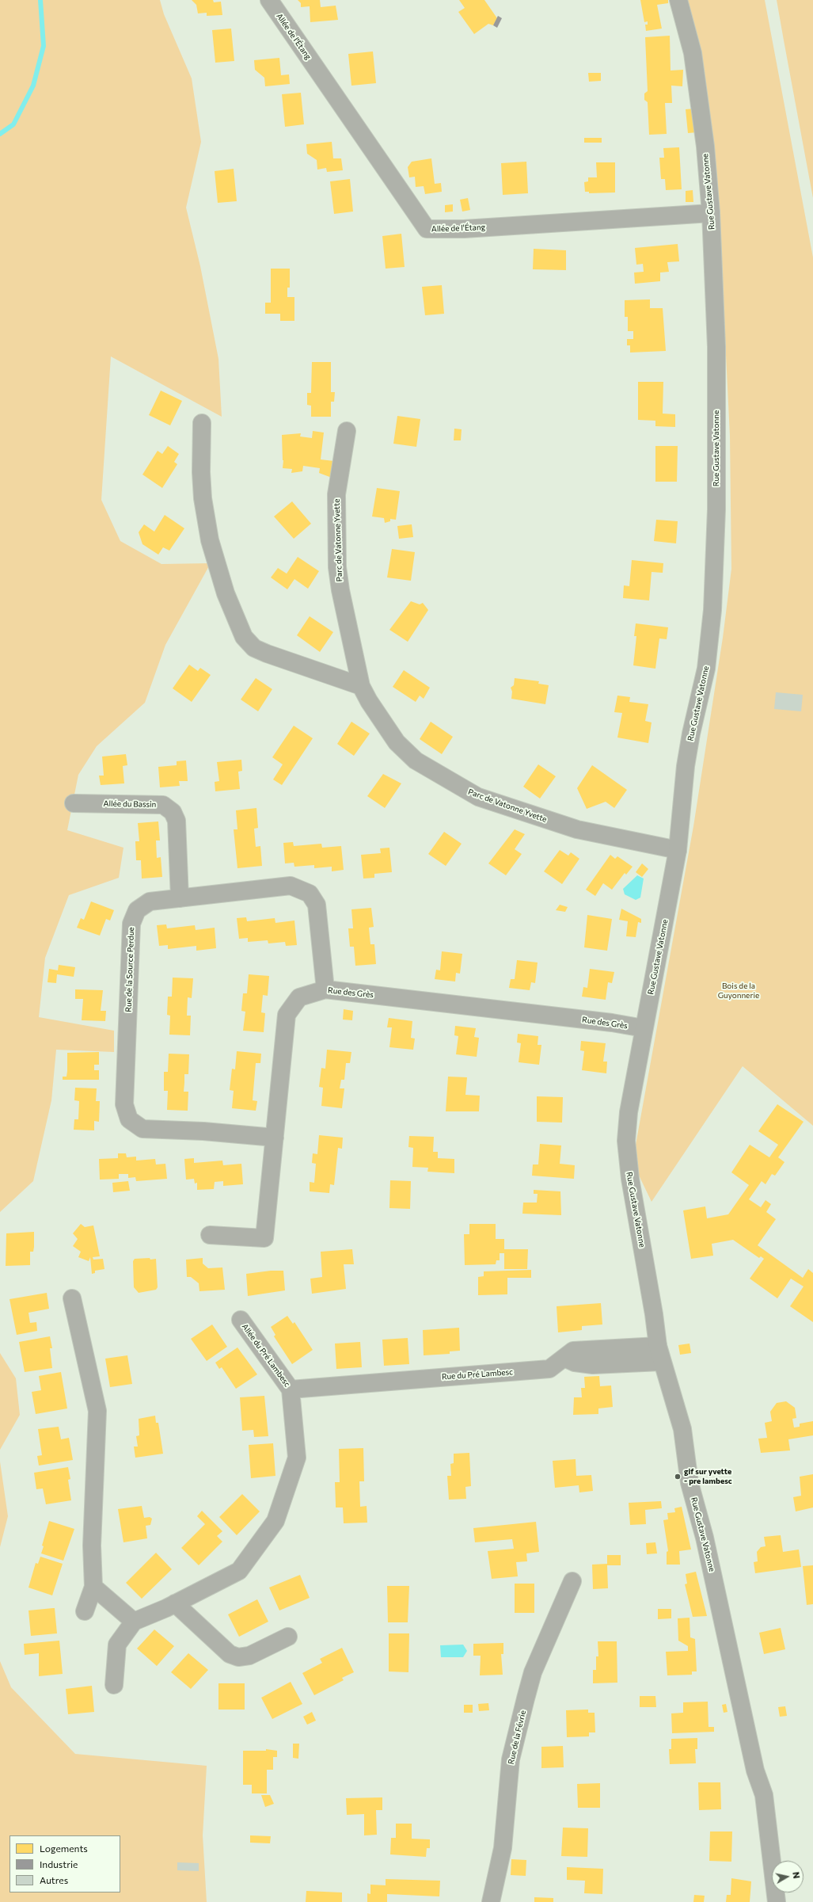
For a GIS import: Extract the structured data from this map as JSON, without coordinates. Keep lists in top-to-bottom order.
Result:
{
  "streets": {
    "street": [
      "Allée de l'Étang",
      "Rue Gustave Vatonne",
      "Parc de Vatonne Yvette",
      "Allée du Bassin",
      "Rue de la Source Perdue",
      "Rue des Grès",
      "Allée du Pré Lambesc",
      "Rue du Pré Lambesc",
      "Rue de la Févrie"
    ]
  },
  "crossings": [
    ["Allée de l'Étang", "Rue Gustave Vatonne"],
    ["Rue Gustave Vatonne", "Parc de Vatonne Yvette"],
    ["Rue Gustave Vatonne", "Rue des Grès"],
    ["Rue Gustave Vatonne", "Rue du Pré Lambesc"],
    ["Allée du Bassin", "Rue de la Source Perdue"],
    ["Rue de la Source Perdue", "Rue des Grès"],
    ["Allée du Pré Lambesc", "Rue du Pré Lambesc"]
  ],
  "parks": ["Bois de la Guyonnerie"],
  "places": ["gif sur yvette - pre lambesc"],
  "legend": ["Logements", "Industrie", "Autres"],
  "north": "right"
}
